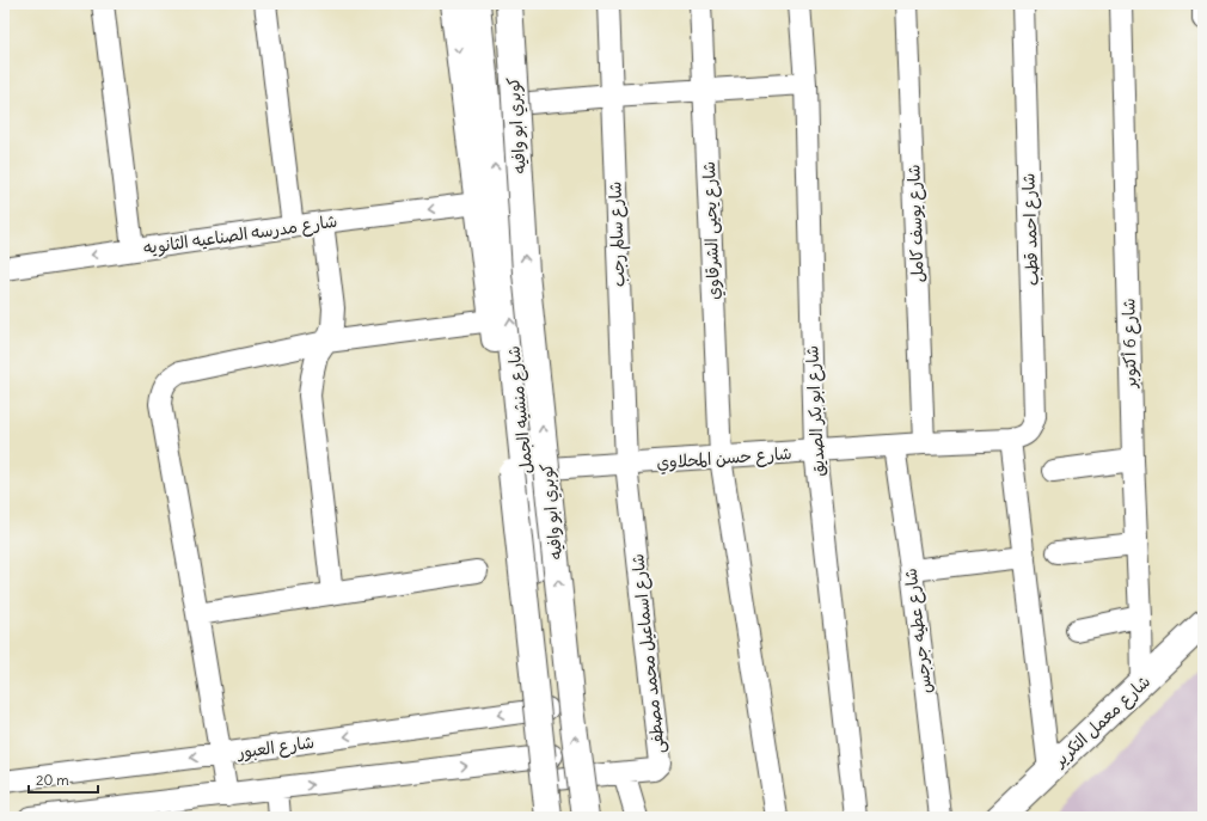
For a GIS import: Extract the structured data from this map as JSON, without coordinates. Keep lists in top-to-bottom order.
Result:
{
  "streets": {
    "main road": ["كوبري ابو وافيه", "شارع منشيه الجمل", "شارع معمل التكرير"],
    "street": [
      "شارع يوسف كامل",
      "شارع احمد قطب",
      "شارع يحيى الشرقاوي",
      "شارع مدرسه الصناعيه الثانويه",
      "شارع سالم رجب",
      "شارع 6 أكتوبر",
      "شارع ابو بكر الصديق",
      "شارع حسن المحلاوي",
      "شارع عطيه جرجس",
      "شارع اسماعيل محمد مصطفى",
      "شارع العبور"
    ]
  },
  "crossings": [
    ["كوبري ابو وافيه", "شارع منشيه الجمل"],
    ["كوبري ابو وافيه", "شارع حسن المحلاوي"],
    ["شارع يوسف كامل", "شارع حسن المحلاوي"],
    ["شارع احمد قطب", "شارع حسن المحلاوي"],
    ["شارع يحيى الشرقاوي", "شارع حسن المحلاوي"],
    ["شارع مدرسه الصناعيه الثانويه", "شارع منشيه الجمل"],
    ["شارع سالم رجب", "شارع حسن المحلاوي"],
    ["شارع سالم رجب", "شارع اسماعيل محمد مصطفى"],
    ["شارع 6 أكتوبر", "شارع معمل التكرير"],
    ["شارع منشيه الجمل", "شارع حسن المحلاوي"],
    ["شارع منشيه الجمل", "شارع اسماعيل محمد مصطفى"],
    ["شارع منشيه الجمل", "شارع العبور"],
    ["شارع ابو بكر الصديق", "شارع حسن المحلاوي"],
    ["شارع حسن المحلاوي", "شارع عطيه جرجس"],
    ["شارع حسن المحلاوي", "شارع اسماعيل محمد مصطفى"]
  ],
  "scale_bar": "20 m"
}
